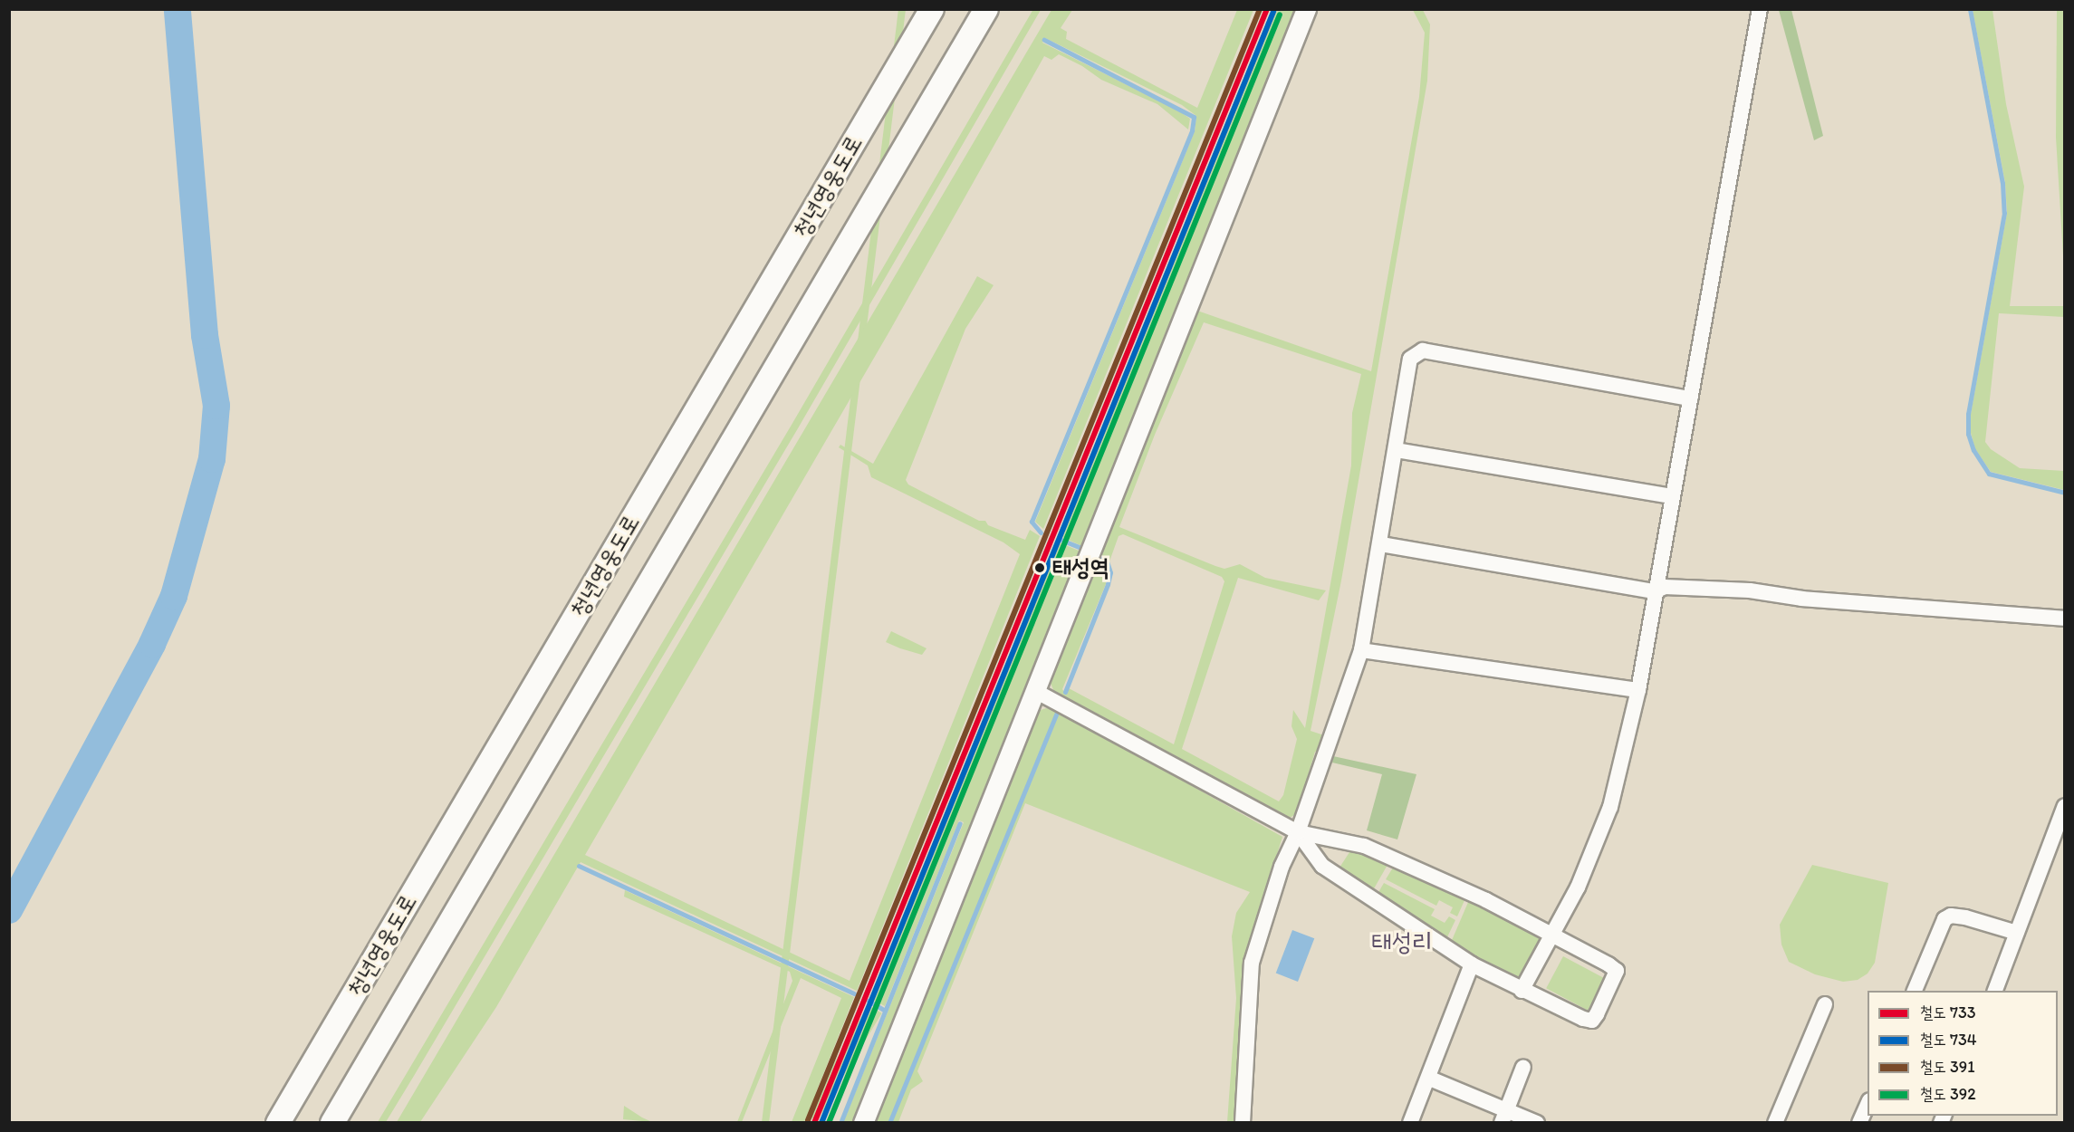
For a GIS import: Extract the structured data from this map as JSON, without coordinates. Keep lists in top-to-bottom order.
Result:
{
  "streets": {
    "highway": ["청년영웅도로"]
  },
  "districts": ["태성리"],
  "places": ["태성역"],
  "lines": [
    "rail line 733",
    "rail line 391",
    "rail line 734",
    "rail line 392"
  ],
  "legend": [
    "철도 733",
    "철도 734",
    "철도 391",
    "철도 392"
  ]
}
